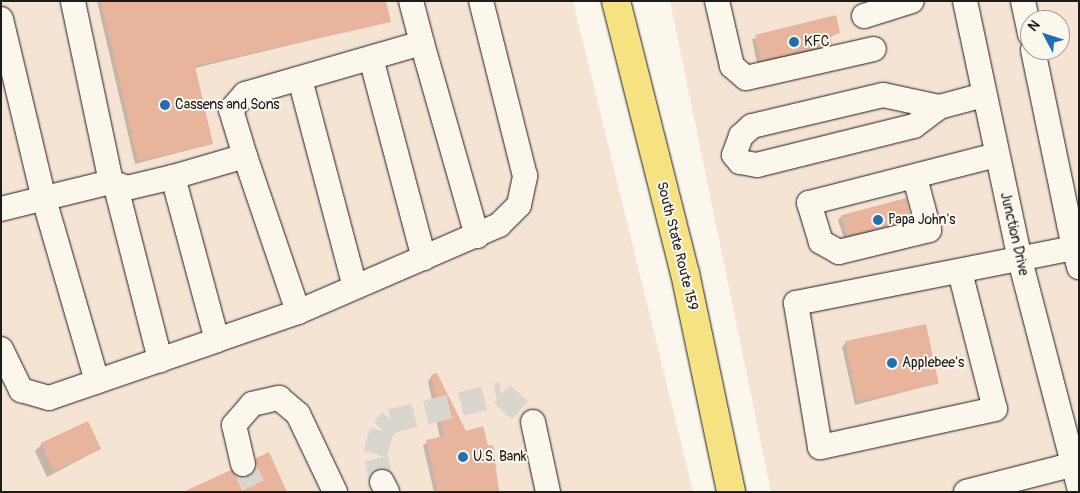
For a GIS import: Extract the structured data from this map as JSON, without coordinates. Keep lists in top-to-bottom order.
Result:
{
  "streets": {
    "main road": ["South State Route 159"],
    "street": ["Junction Drive"]
  },
  "places": [
    "KFC",
    "Cassens and Sons",
    "Papa John's",
    "Applebee's",
    "U.S. Bank"
  ],
  "north": "top left"
}
